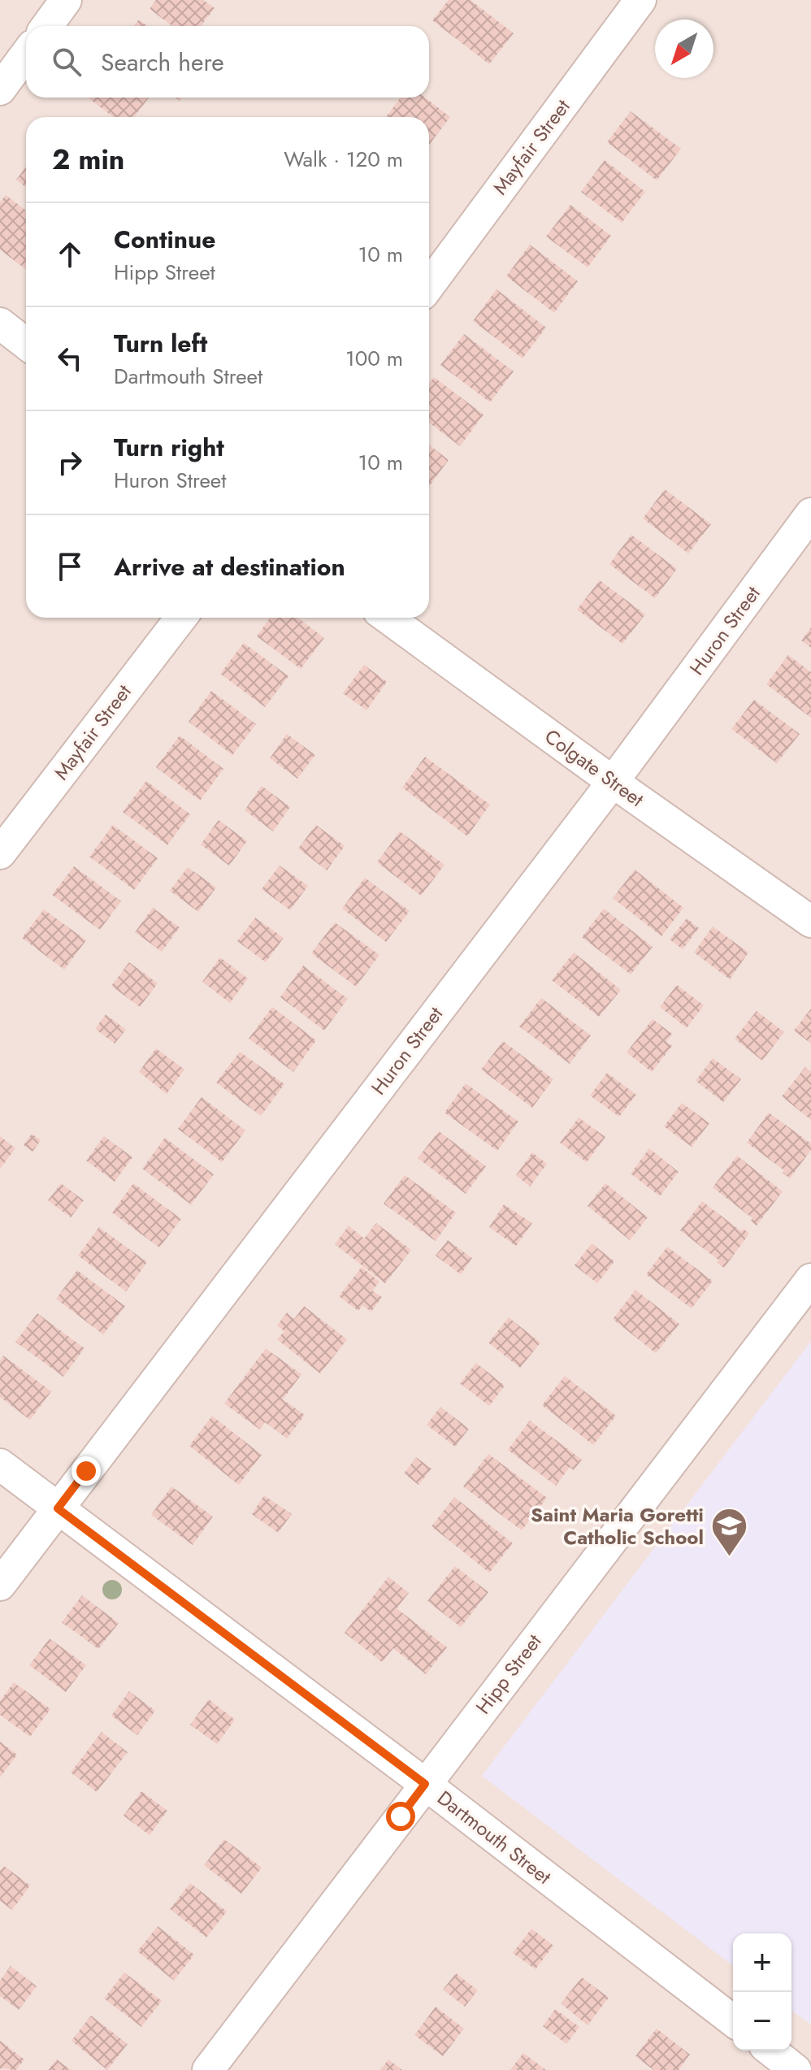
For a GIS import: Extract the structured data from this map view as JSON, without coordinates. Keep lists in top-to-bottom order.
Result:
{
  "streets": {
    "street": [
      "Mayfair Street",
      "Huron Street",
      "Colgate Street",
      "Hipp Street",
      "Dartmouth Street"
    ]
  },
  "crossings": [
    ["Huron Street", "Colgate Street"],
    ["Huron Street", "Dartmouth Street"],
    ["Hipp Street", "Dartmouth Street"]
  ],
  "places": {
    "school or university": ["Saint Maria Goretti Catholic School"]
  },
  "north": "bottom left",
  "page": {
    "search": "Search here",
    "heading": ["2 min", "Walk · 120 m"],
    "list": [
      ["Continue", "Hipp Street", "10 m"],
      ["Turn left", "Dartmouth Street", "100 m"],
      ["Turn right", "Huron Street", "10 m"],
      "Arrive at destination"
    ],
    "map_buttons": ["+", "−"]
  }
}
